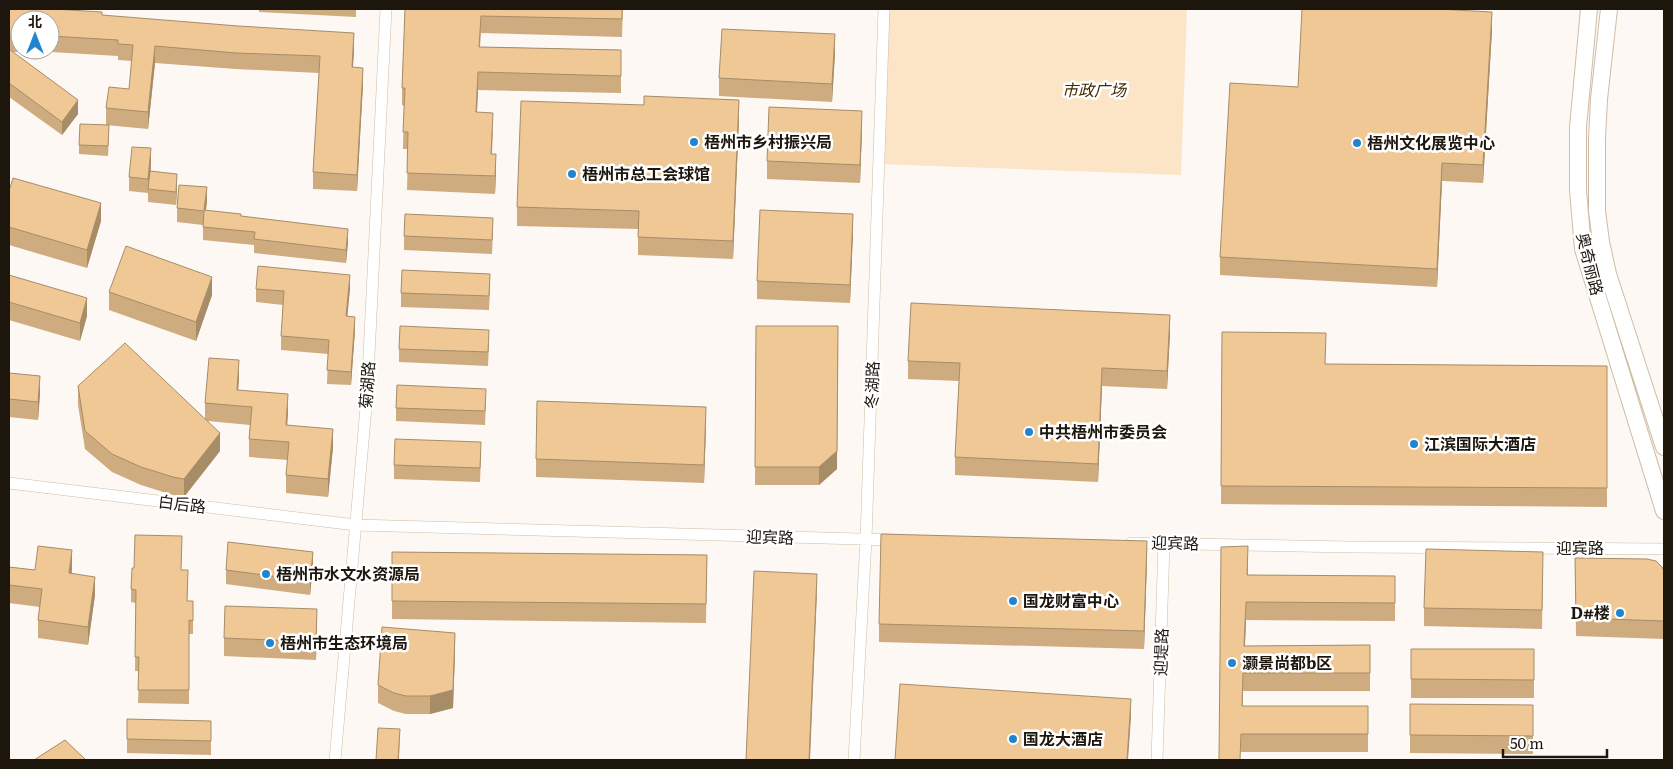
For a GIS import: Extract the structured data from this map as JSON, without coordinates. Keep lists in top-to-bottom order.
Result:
{
  "streets": {
    "main road": ["奥奇丽路"],
    "street": [
      "菊湖路",
      "冬湖路",
      "白后路",
      "迎宾路",
      "迎堤路"
    ]
  },
  "crossings": [
    ["菊湖路", "白后路"],
    ["菊湖路", "迎宾路"],
    ["冬湖路", "迎宾路"],
    ["白后路", "迎宾路"],
    ["迎宾路", "迎堤路"]
  ],
  "parks": ["市政广场"],
  "places": [
    "梧州市乡村振兴局",
    "梧州文化展览中心",
    "梧州市总工会球馆",
    "中共梧州市委员会",
    "江滨国际大酒店",
    "梧州市水文水资源局",
    "国龙财富中心",
    "D#楼",
    "梧州市生态环境局",
    "灏景尚都b区",
    "国龙大酒店"
  ],
  "scale_bar": "50 m",
  "north": "top"
}
